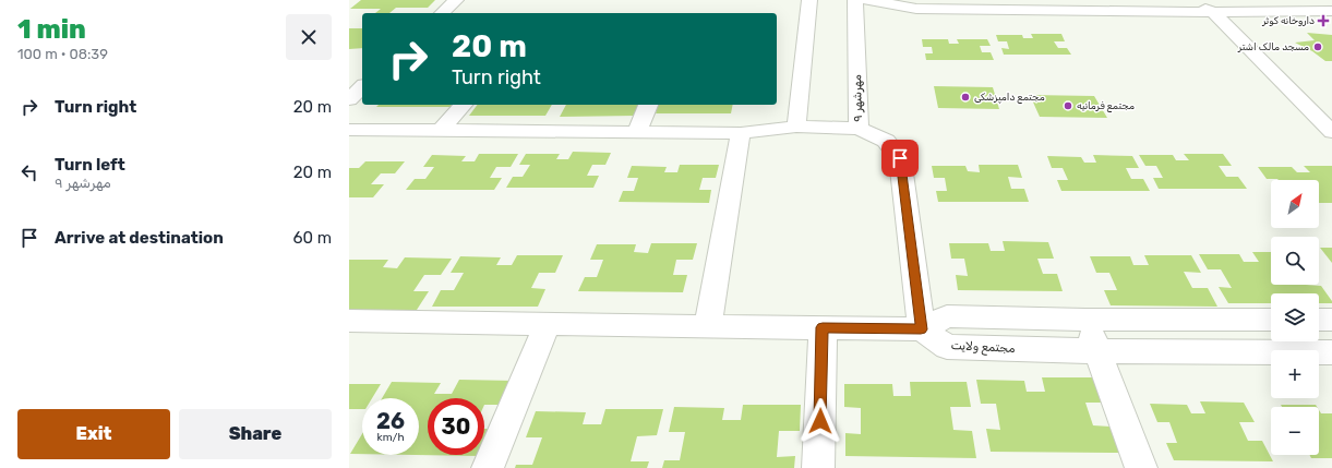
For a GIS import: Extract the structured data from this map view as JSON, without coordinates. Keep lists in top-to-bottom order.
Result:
{
  "streets": {
    "street": ["مهرشهر ۹", "مجتمع ولایت"]
  },
  "crossings": [
    ["مهرشهر ۹", "مجتمع ولایت"]
  ],
  "places": {
    "health": ["داروخانه کوثر"],
    "other": ["مسجد مالک اشتر", "مجتمع دامپزشکی", "مجتمع فرمانیه"]
  },
  "north": "top right",
  "page": {
    "heading": ["1 min", "100 m · 08:39"],
    "turn": ["20 m", "Turn right"],
    "list": [
      {
        "name": "Turn right",
        "value": "20 m"
      },
      {
        "name": "Turn left",
        "note": "مهرشهر ۹",
        "value": "20 m"
      },
      {
        "name": "Arrive at destination",
        "value": "60 m"
      }
    ],
    "map_buttons": ["+", "−"],
    "speed": "26 km/h",
    "limit": "30",
    "buttons": ["Exit", "Share"]
  }
}
